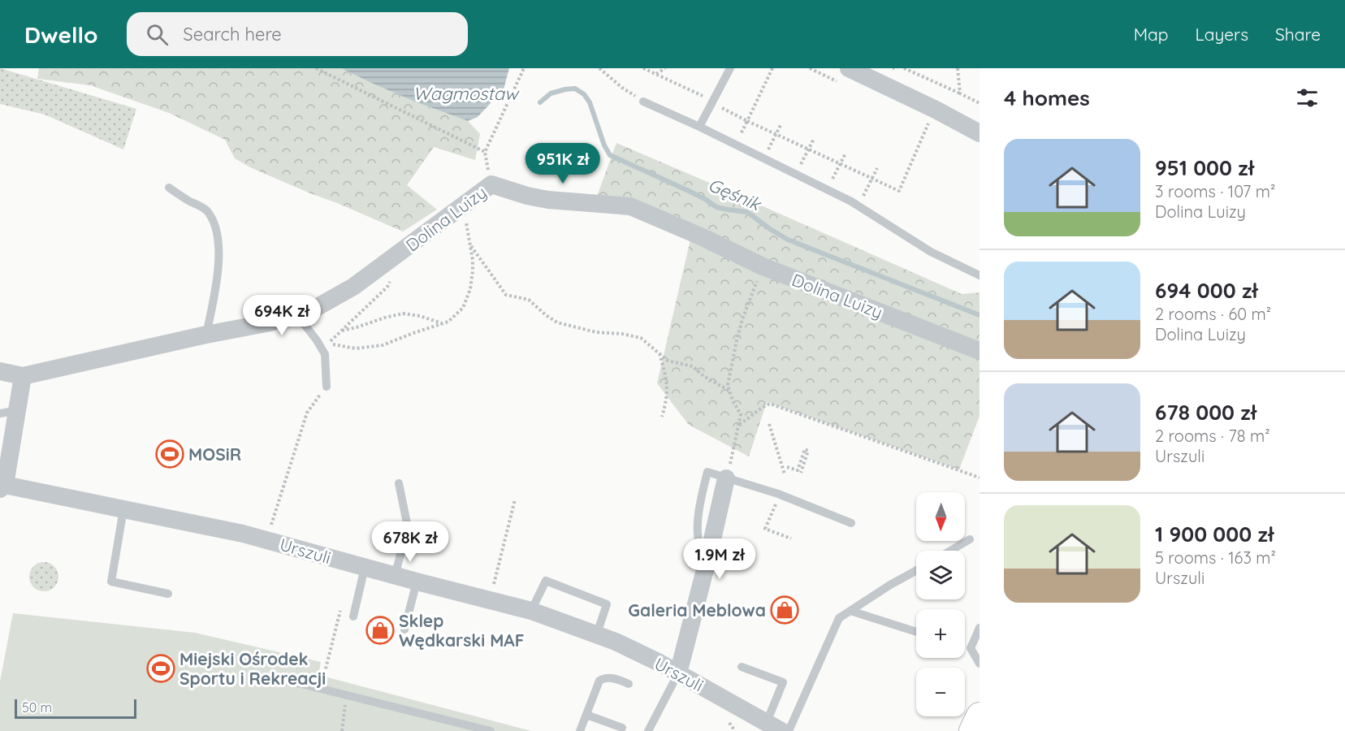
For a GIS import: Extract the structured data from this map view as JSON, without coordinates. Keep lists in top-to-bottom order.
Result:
{
  "streets": {
    "street": ["Dolina Luizy", "Urszuli"]
  },
  "water": ["Wagmostaw", "Gęśnik"],
  "places": {
    "sports": ["MOSiR", "Miejski Ośrodek Sportu i Rekreacji"],
    "shop": ["Galeria Meblowa", "Sklep Wędkarski MAF"]
  },
  "scale_bar": "50 m",
  "north": "bottom",
  "page": {
    "header": "Dwello",
    "search": "Search here",
    "nav": ["Map", "Layers", "Share"],
    "heading": "4 homes",
    "list": [
      {
        "name": "951 000 zł",
        "note": "3 rooms · 107 m² · Dolina Luizy"
      },
      {
        "name": "694 000 zł",
        "note": "2 rooms · 60 m² · Dolina Luizy"
      },
      {
        "name": "678 000 zł",
        "note": "2 rooms · 78 m² · Urszuli"
      },
      {
        "name": "1 900 000 zł",
        "note": "5 rooms · 163 m² · Urszuli"
      }
    ],
    "price": [
      "951K zł",
      "694K zł",
      "678K zł",
      "1.9M zł"
    ],
    "map_buttons": ["+", "−"],
    "scale": "50 m"
  }
}
